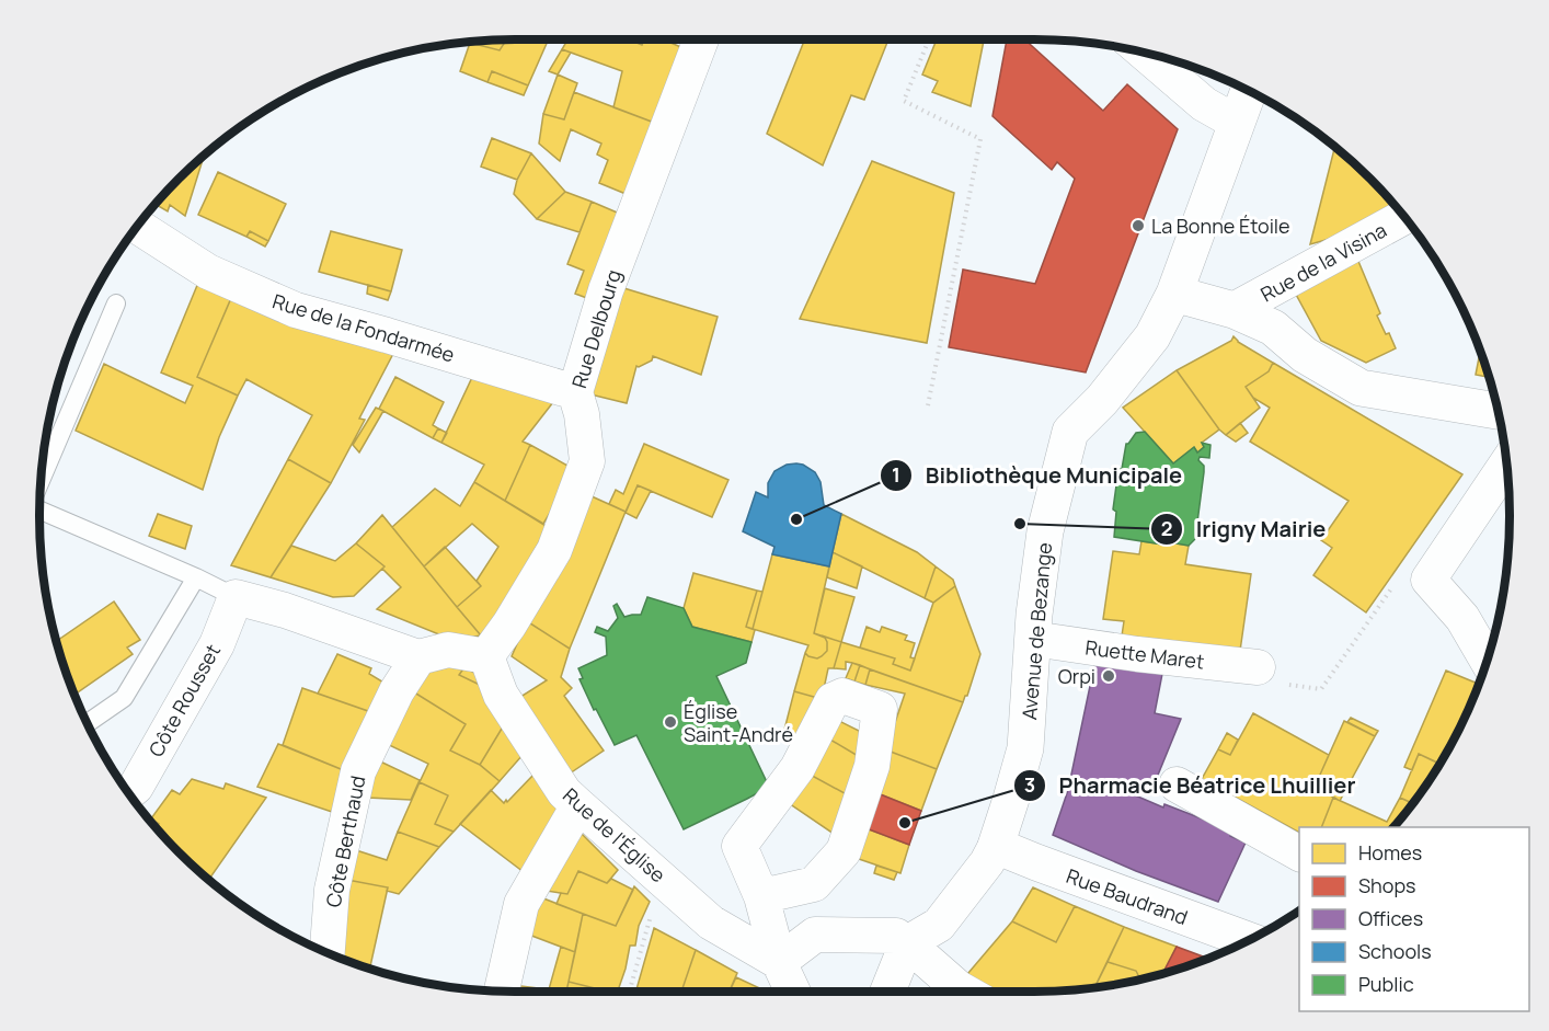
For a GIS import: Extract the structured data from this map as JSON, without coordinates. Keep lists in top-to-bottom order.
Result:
{
  "streets": {
    "street": [
      "Rue de la Visina",
      "Rue de la Fondarmée",
      "Rue Delbourg",
      "Avenue de Bezange",
      "Ruette Maret",
      "Côte Rousset",
      "Rue de l'Église",
      "Côte Berthaud",
      "Rue Baudrand"
    ]
  },
  "crossings": [
    ["Rue de la Fondarmée", "Rue Delbourg"],
    ["Rue Delbourg", "Rue de l'Église"],
    ["Avenue de Bezange", "Ruette Maret"],
    ["Avenue de Bezange", "Rue Baudrand"]
  ],
  "places": [
    "La Bonne Étoile",
    "Bibliothèque Municipale",
    "Irigny Mairie",
    "Orpi",
    "Église Saint-André",
    "Pharmacie Béatrice Lhuillier"
  ],
  "legend": [
    "Homes",
    "Shops",
    "Offices",
    "Schools",
    "Public"
  ]
}
